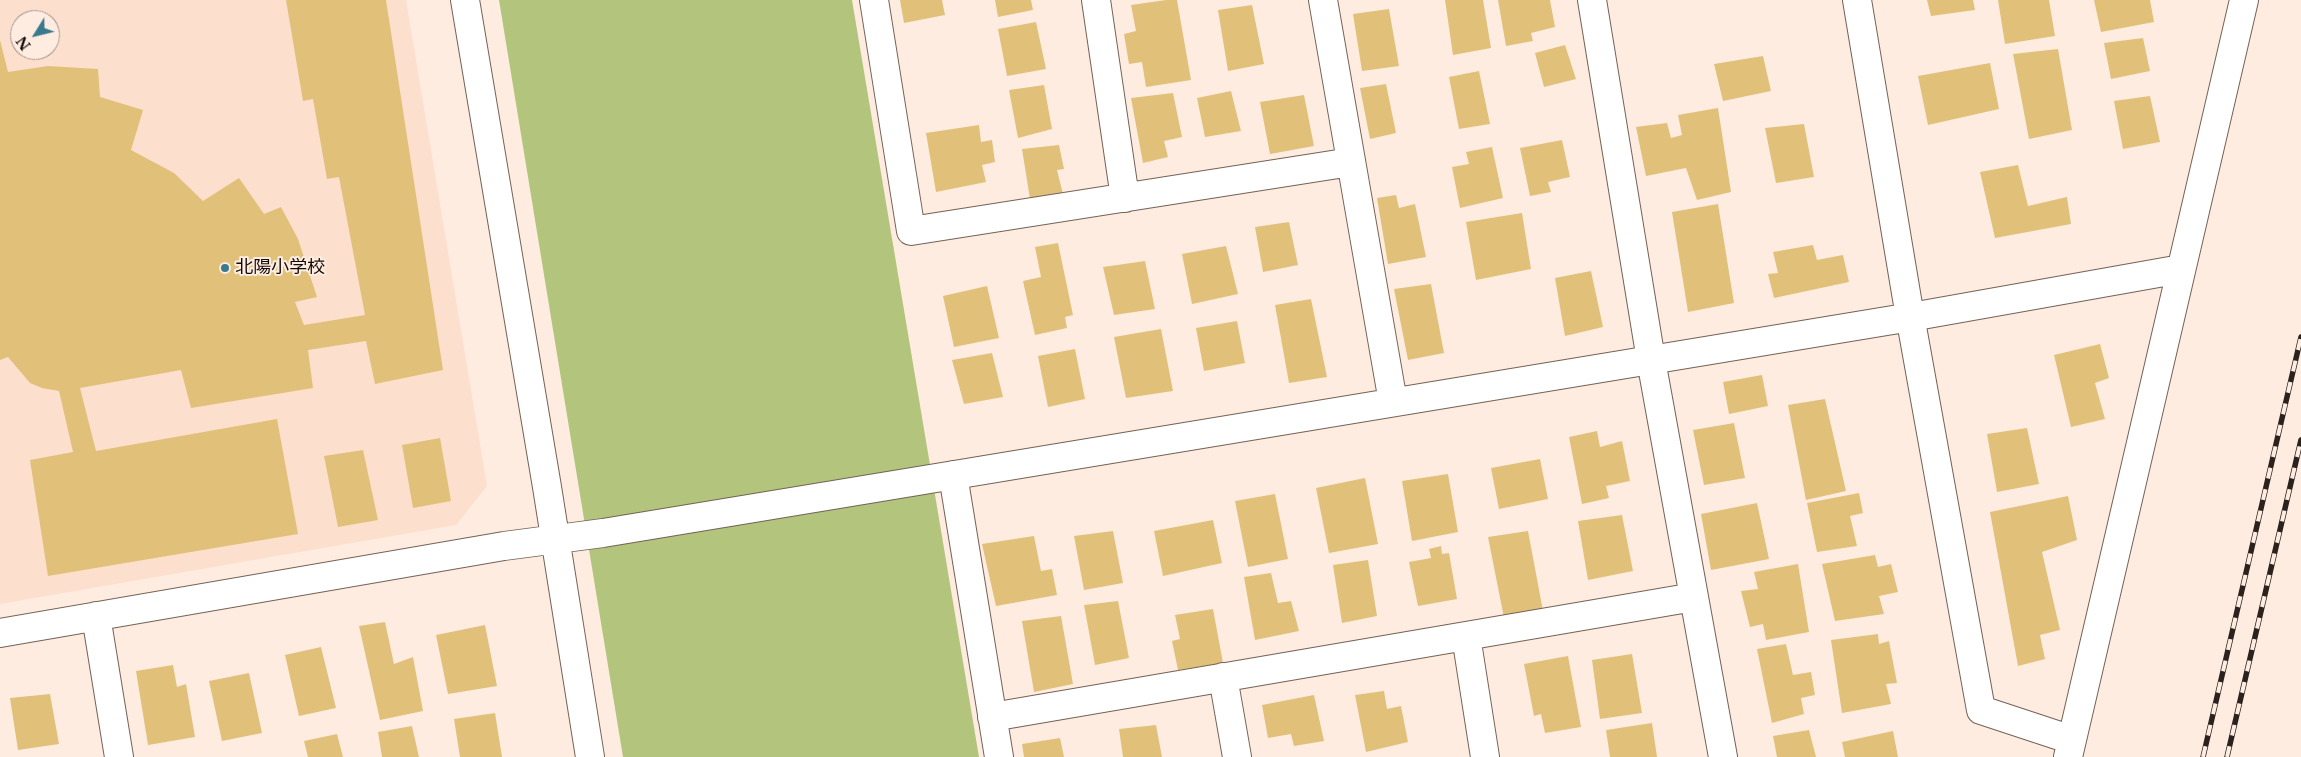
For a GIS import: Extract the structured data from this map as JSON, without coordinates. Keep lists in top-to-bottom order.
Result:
{
  "places": ["北陽小学校"],
  "north": "bottom left"
}
